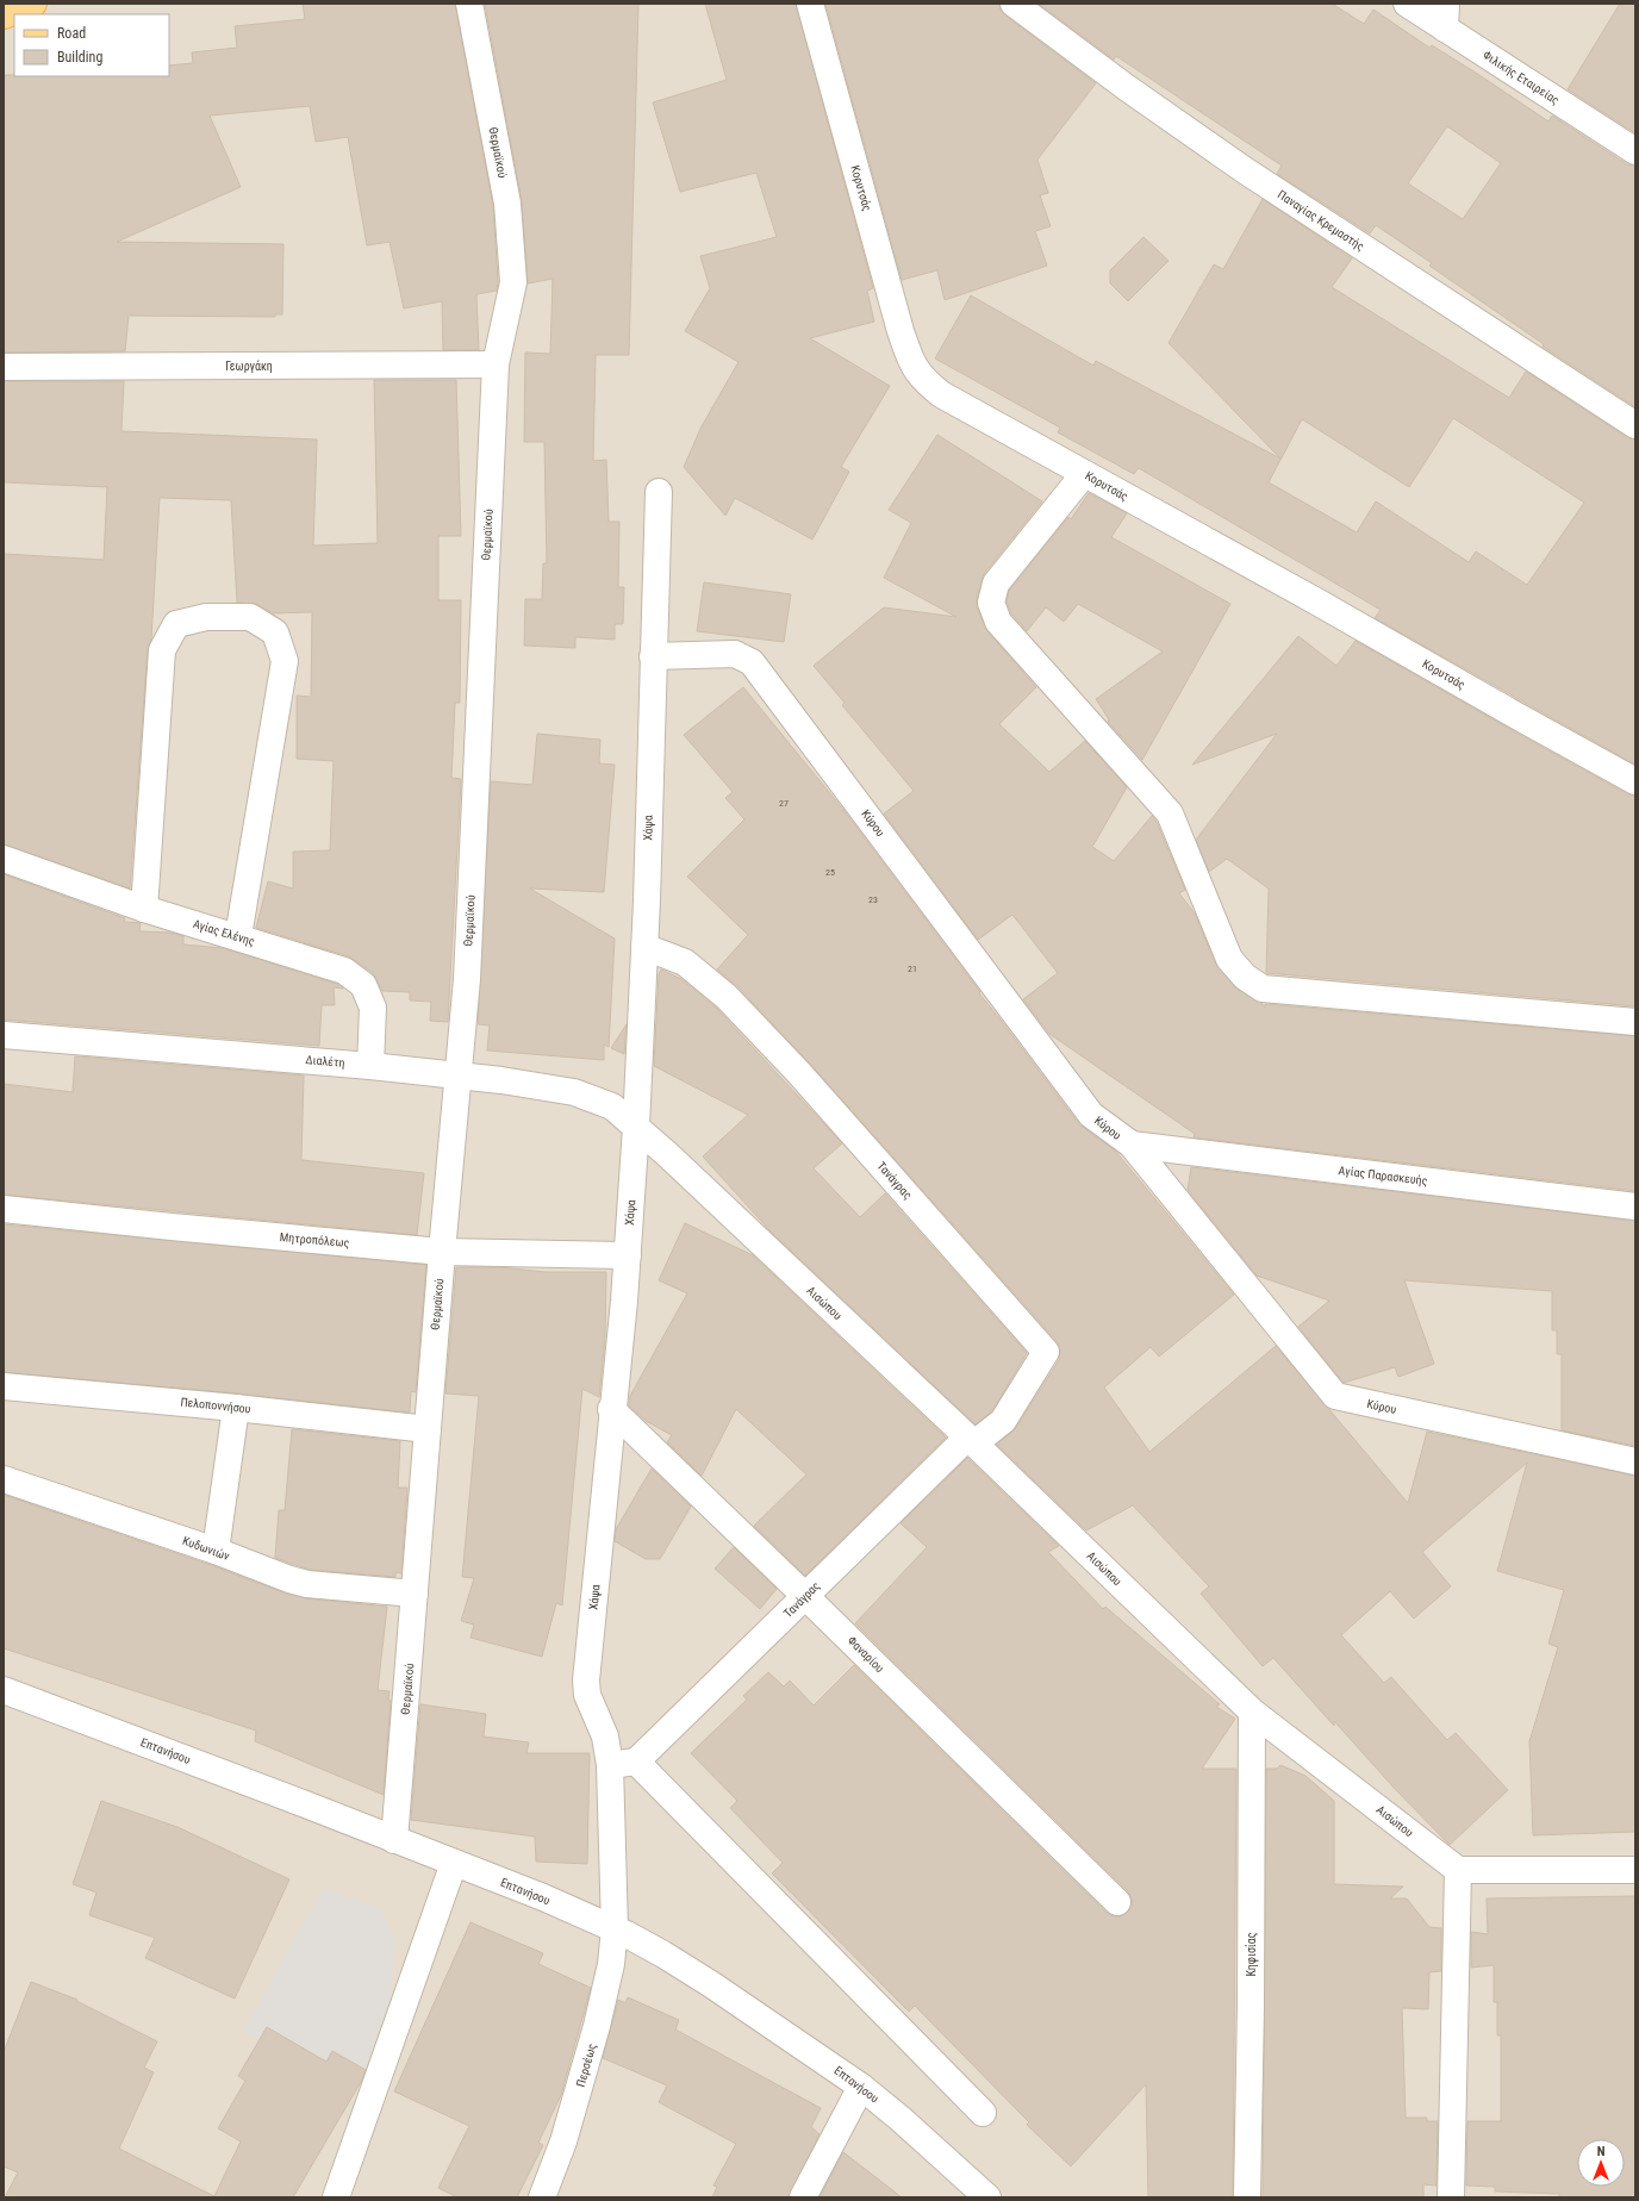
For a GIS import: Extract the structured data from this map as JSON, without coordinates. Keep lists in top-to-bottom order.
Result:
{
  "streets": {
    "street": [
      "Φιλικής Εταιρείας",
      "Θερμαϊκού",
      "Κορυτσάς",
      "Παναγίας Κρεμαστής",
      "Γεωργάκη",
      "Κύρου",
      "Χάψα",
      "Αγίας Ελένης",
      "Διαλέτη",
      "Αγίας Παρασκευής",
      "Τανάγρας",
      "Μητροπόλεως",
      "Αισώπου",
      "Πελοποννήσου",
      "Κυδωνιών",
      "Φαναρίου",
      "Επτανήσου",
      "Κηφισίας",
      "Περσέως"
    ]
  },
  "crossings": [
    ["Θερμαϊκού", "Γεωργάκη"],
    ["Θερμαϊκού", "Διαλέτη"],
    ["Θερμαϊκού", "Μητροπόλεως"],
    ["Θερμαϊκού", "Πελοποννήσου"],
    ["Θερμαϊκού", "Κυδωνιών"],
    ["Θερμαϊκού", "Επτανήσου"],
    ["Κύρου", "Χάψα"],
    ["Κύρου", "Αγίας Παρασκευής"],
    ["Χάψα", "Διαλέτη"],
    ["Χάψα", "Τανάγρας"],
    ["Χάψα", "Μητροπόλεως"],
    ["Χάψα", "Αισώπου"],
    ["Χάψα", "Φαναρίου"],
    ["Χάψα", "Επτανήσου"],
    ["Χάψα", "Περσέως"],
    ["Αγίας Ελένης", "Διαλέτη"],
    ["Διαλέτη", "Αισώπου"],
    ["Τανάγρας", "Αισώπου"],
    ["Τανάγρας", "Φαναρίου"],
    ["Αισώπου", "Κηφισίας"],
    ["Επτανήσου", "Περσέως"]
  ],
  "house_numbers": [
    "27",
    "25",
    "23",
    "21"
  ],
  "legend": ["Road", "Building"],
  "north": "top"
}
